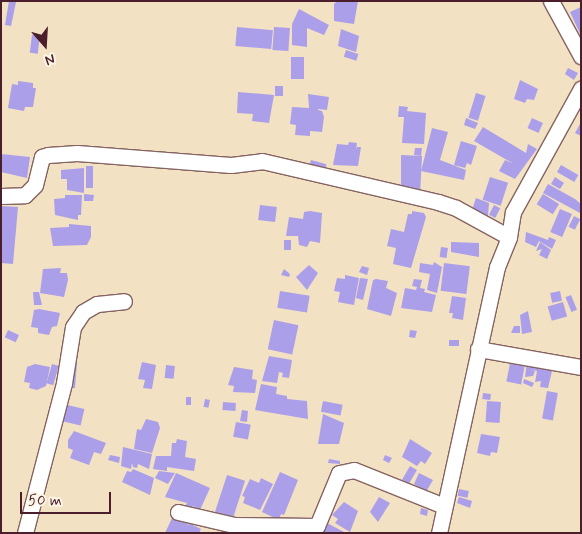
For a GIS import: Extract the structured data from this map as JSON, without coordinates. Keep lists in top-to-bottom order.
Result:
{
  "scale_bar": "50 m",
  "north": "bottom"
}
